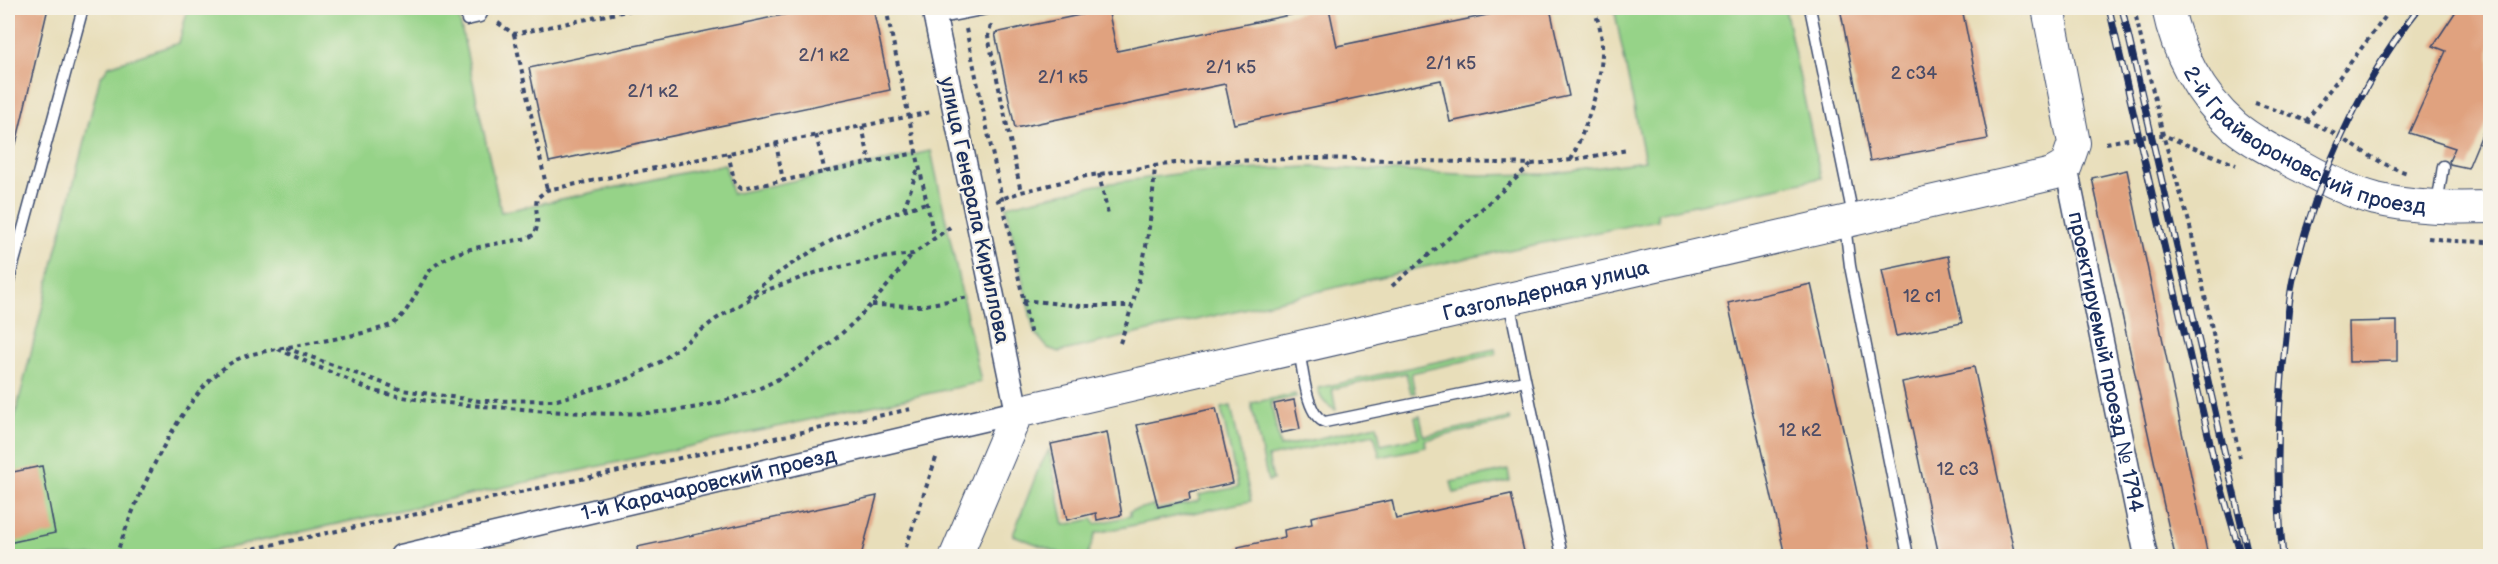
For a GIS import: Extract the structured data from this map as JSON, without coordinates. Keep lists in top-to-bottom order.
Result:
{
  "streets": {
    "street": [
      "2-й Грайвороновский проезд",
      "улица Генерала Кириллова",
      "Газгольдерная улица",
      "проектируемый проезд № 1794",
      "1-й Карачаровский проезд"
    ]
  },
  "crossings": [
    ["улица Генерала Кириллова", "Газгольдерная улица"],
    ["улица Генерала Кириллова", "1-й Карачаровский проезд"],
    ["Газгольдерная улица", "проектируемый проезд № 1794"],
    ["Газгольдерная улица", "1-й Карачаровский проезд"]
  ],
  "house_numbers": [
    "2/1 к2",
    "2/1 к5",
    "2/1 к5",
    "2 с34",
    "2/1 к5",
    "2/1 к2",
    "12 с1",
    "12 к2",
    "12 с3"
  ]
}
